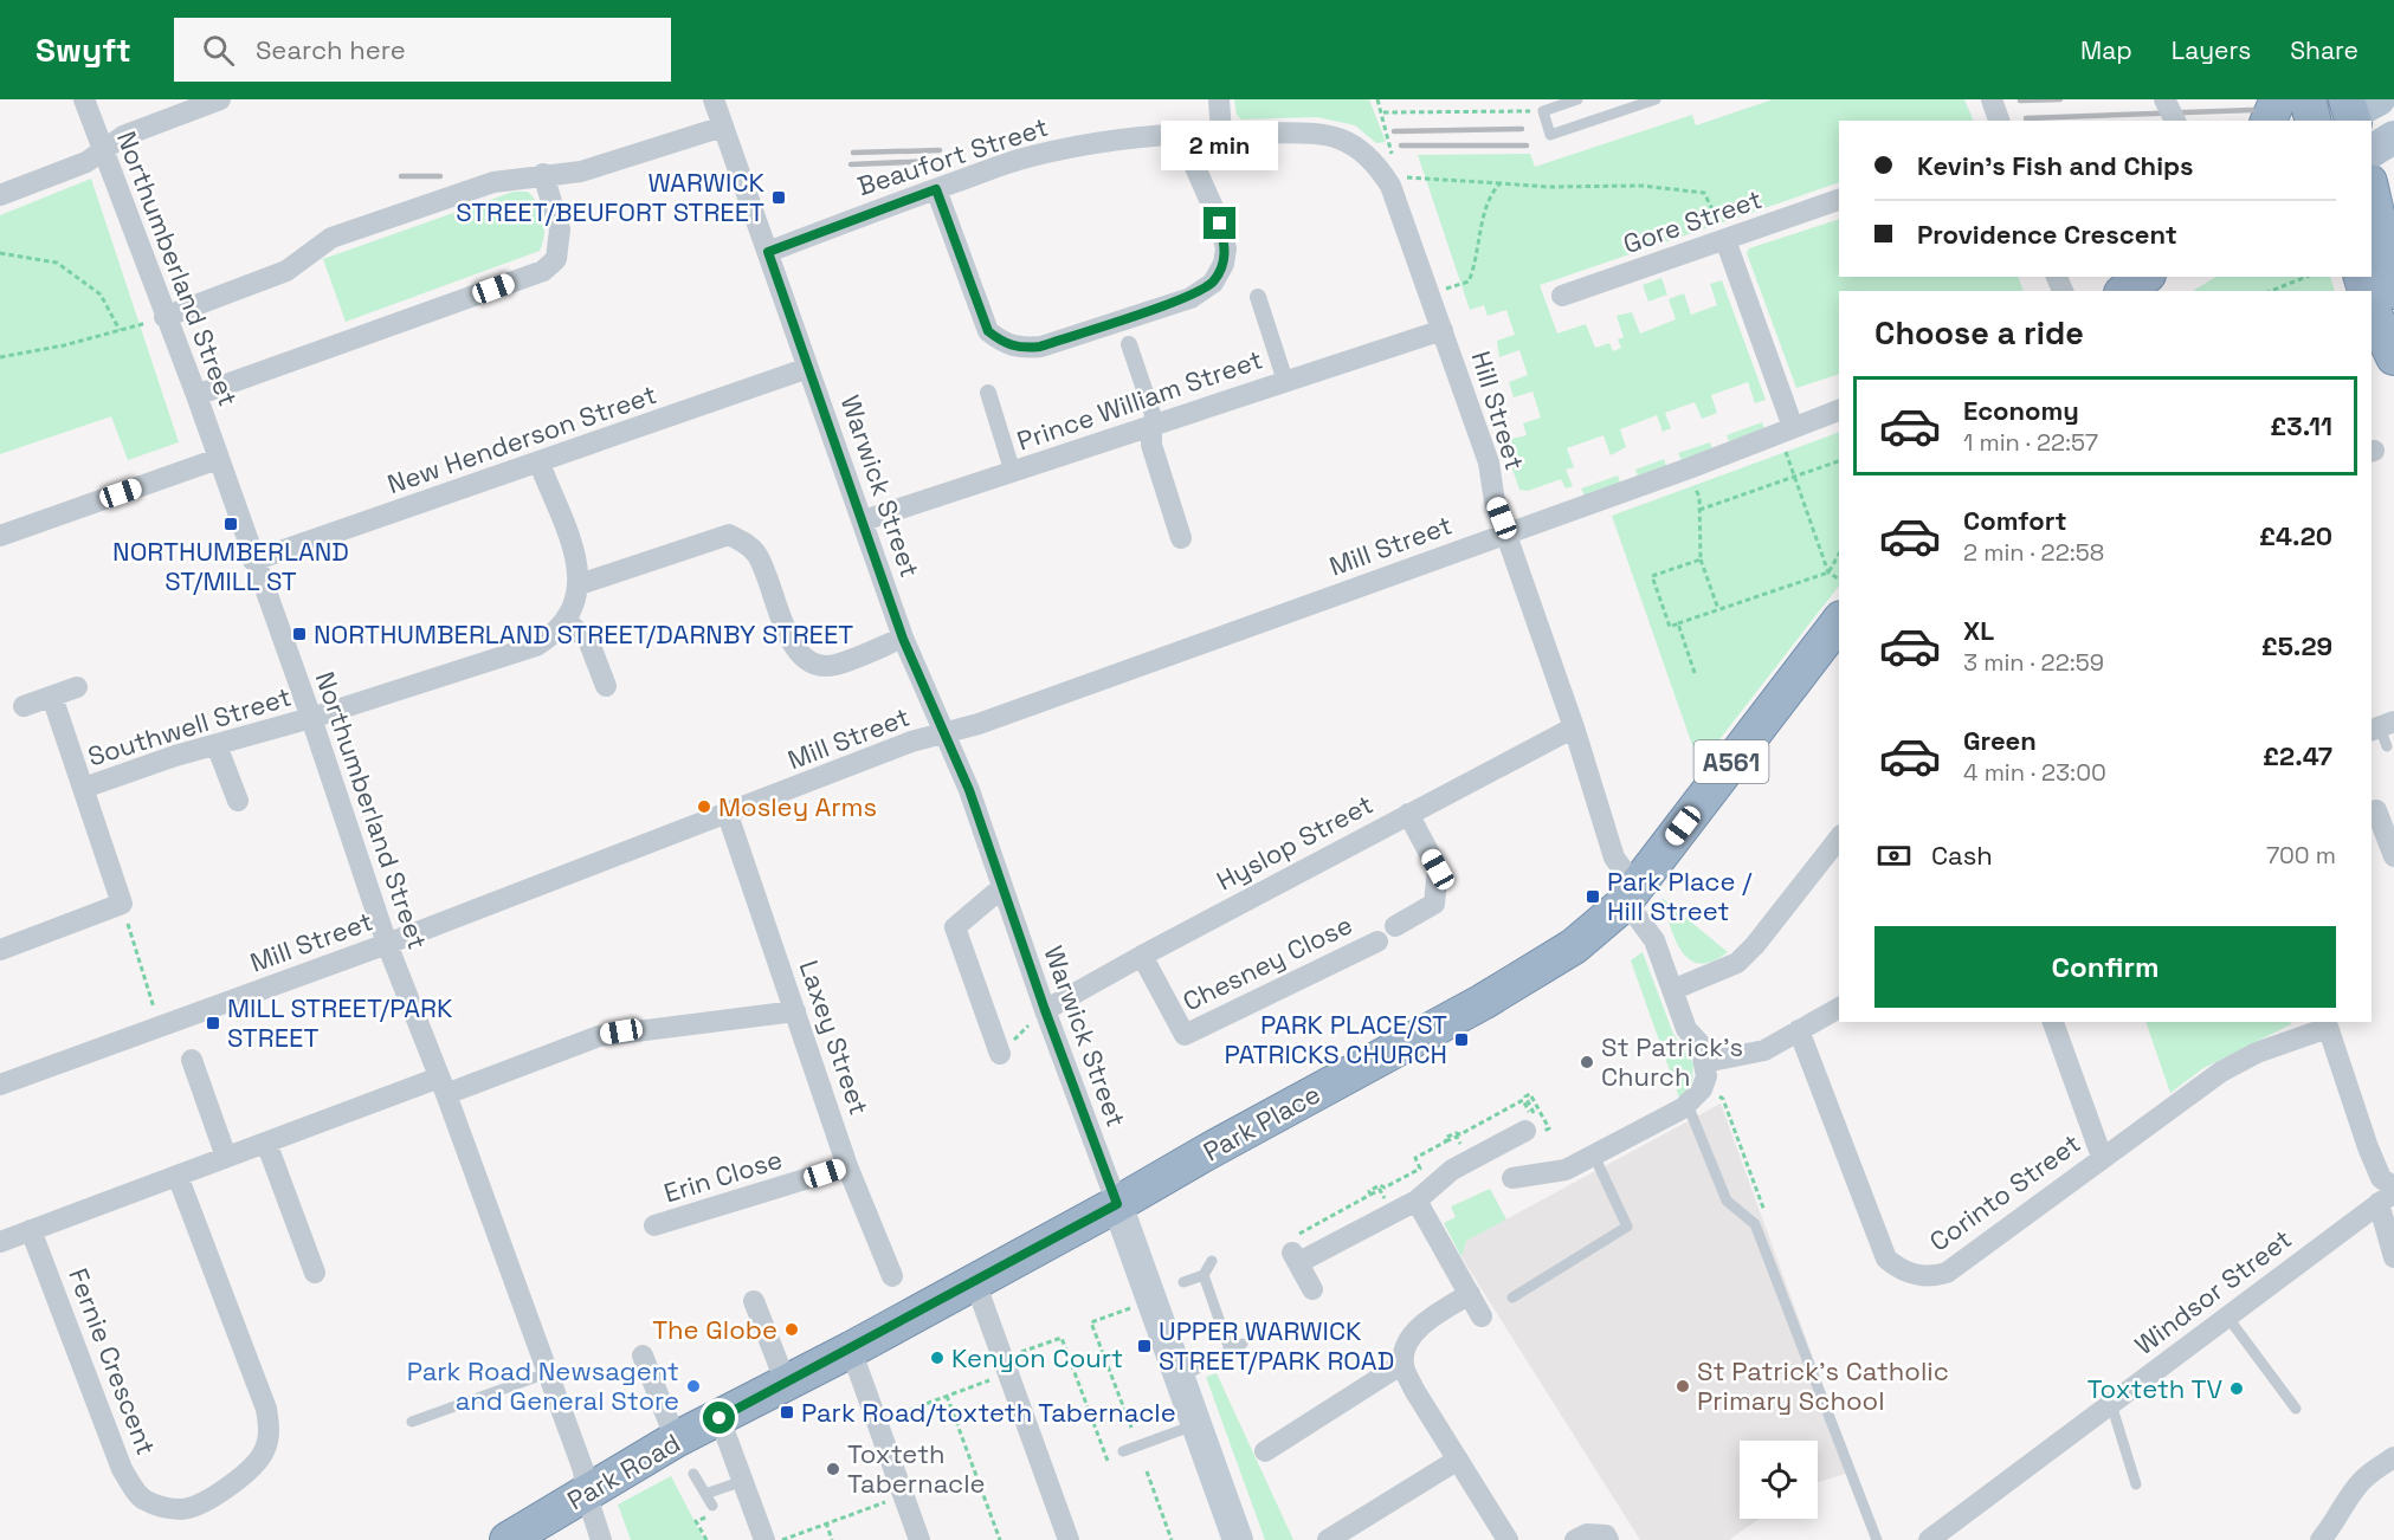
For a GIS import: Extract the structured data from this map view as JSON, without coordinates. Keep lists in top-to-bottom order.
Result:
{
  "streets": {
    "highway": ["A561", "Park Place", "Park Road"],
    "street": [
      "Beaufort Street",
      "Gore Street",
      "Northumberland Street",
      "Prince William Street",
      "Hill Street",
      "New Henderson Street",
      "Warwick Street",
      "Mill Street",
      "Southwell Street",
      "Hyslop Street",
      "Chesney Close",
      "Laxey Street",
      "Erin Close",
      "Corinto Street",
      "Windsor Street",
      "Fernie Crescent"
    ]
  },
  "crossings": [
    ["Beaufort Street", "Hill Street"],
    ["Beaufort Street", "Warwick Street"],
    ["Northumberland Street", "New Henderson Street"],
    ["Northumberland Street", "Mill Street"],
    ["Northumberland Street", "Southwell Street"],
    ["Northumberland Street", "Park Road"],
    ["Prince William Street", "Hill Street"],
    ["Prince William Street", "Warwick Street"],
    ["Hill Street", "Mill Street"],
    ["Hill Street", "A561"],
    ["Hill Street", "Hyslop Street"],
    ["Hill Street", "Park Place"],
    ["New Henderson Street", "Warwick Street"],
    ["Warwick Street", "Mill Street"],
    ["Warwick Street", "Hyslop Street"],
    ["Warwick Street", "Park Place"],
    ["Warwick Street", "Park Road"],
    ["Mill Street", "Laxey Street"],
    ["A561", "Park Place"],
    ["Hyslop Street", "Chesney Close"],
    ["Laxey Street", "Erin Close"],
    ["Park Place", "Park Road"]
  ],
  "places": {
    "transit": [
      "WARWICK STREET/BEUFORT STREET",
      "NORTHUMBERLAND ST/MILL ST",
      "NORTHUMBERLAND STREET/DARNBY STREET",
      "Park Place / Hill Street",
      "MILL STREET/PARK STREET",
      "PARK PLACE/ST PATRICKS CHURCH",
      "UPPER WARWICK STREET/PARK ROAD",
      "Park Road/toxteth Tabernacle"
    ],
    "other": [
      "Mosley Arms",
      "St Patrick's Church",
      "The Globe",
      "Kenyon Court",
      "Park Road Newsagent and General Store",
      "St Patrick's Catholic Primary School",
      "Toxteth TV",
      "Toxteth Tabernacle"
    ]
  },
  "page": {
    "header": "Swyft",
    "search": "Search here",
    "nav": ["Map", "Layers", "Share"],
    "bubble": "2 min",
    "banner": ["Kevin's Fish and Chips", "Providence Crescent"],
    "heading": "Choose a ride",
    "list": [
      {
        "name": "Economy",
        "note": "1 min · 22:57",
        "value": "£3.11"
      },
      {
        "name": "Comfort",
        "note": "2 min · 22:58",
        "value": "£4.20"
      },
      {
        "name": "XL",
        "note": "3 min · 22:59",
        "value": "£5.29"
      },
      {
        "name": "Green",
        "note": "4 min · 23:00",
        "value": "£2.47"
      }
    ],
    "pay": ["Cash", "700 m"],
    "buttons": "Confirm"
  }
}
